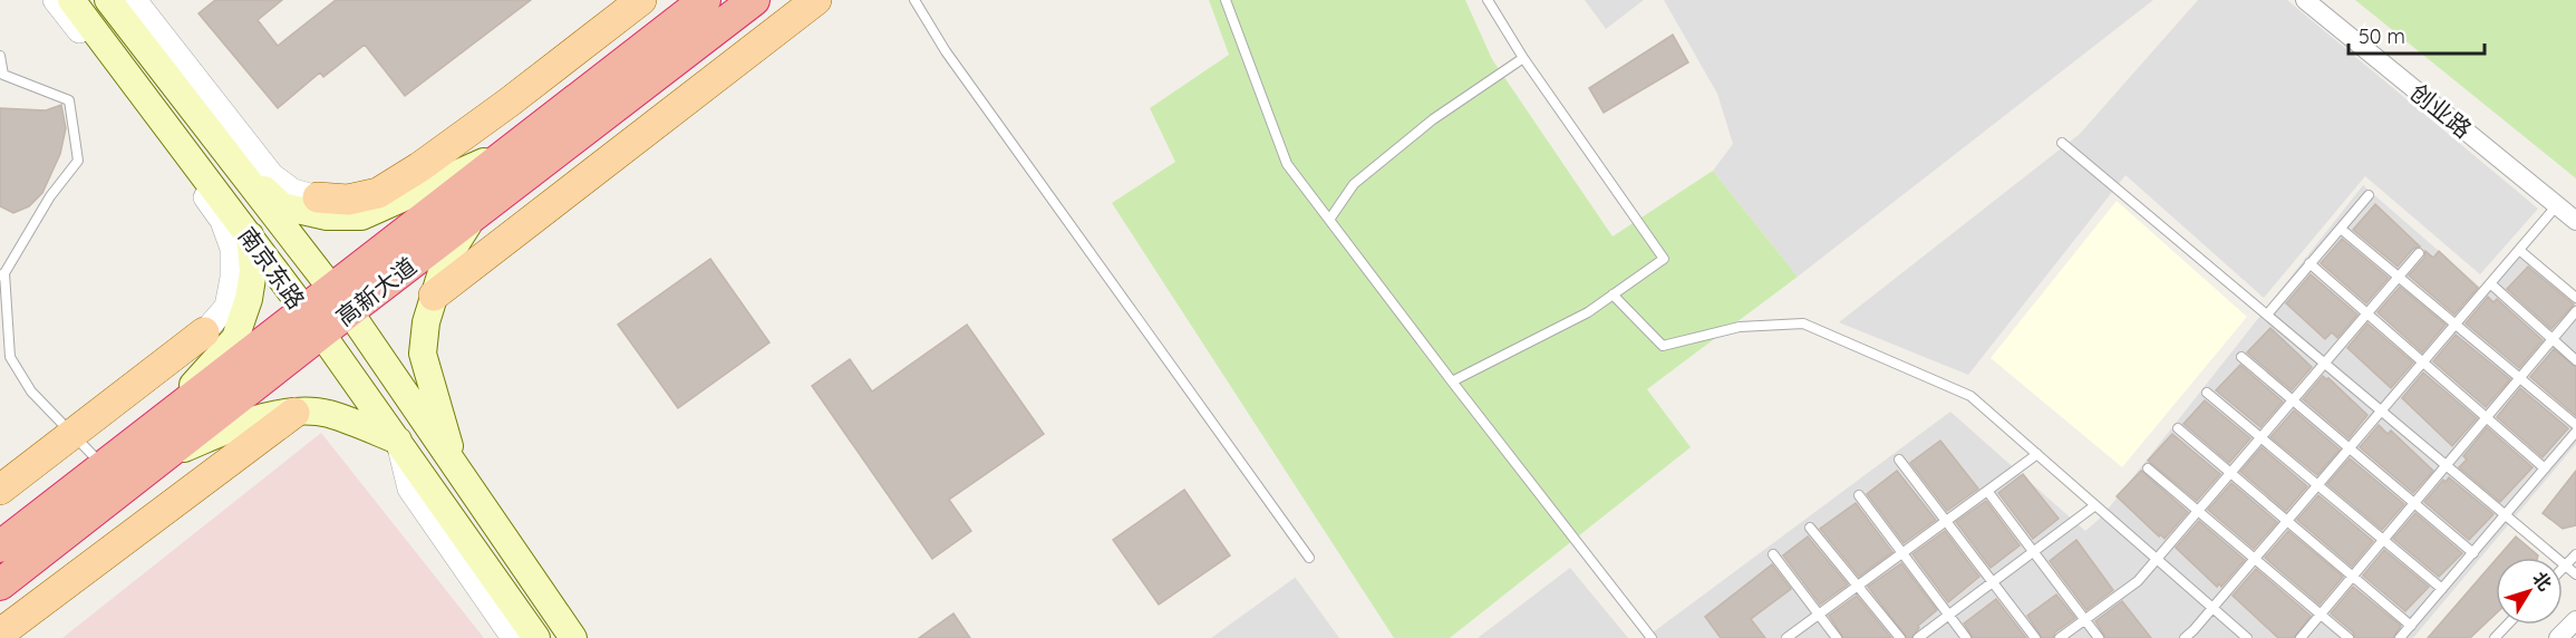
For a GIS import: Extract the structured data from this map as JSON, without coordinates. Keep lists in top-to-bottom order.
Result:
{
  "streets": {
    "highway": ["高新大道"],
    "main road": ["南京东路"],
    "street": ["创业路"]
  },
  "crossings": [
    ["南京东路", "高新大道"]
  ],
  "scale_bar": "50 m",
  "north": "top right"
}
